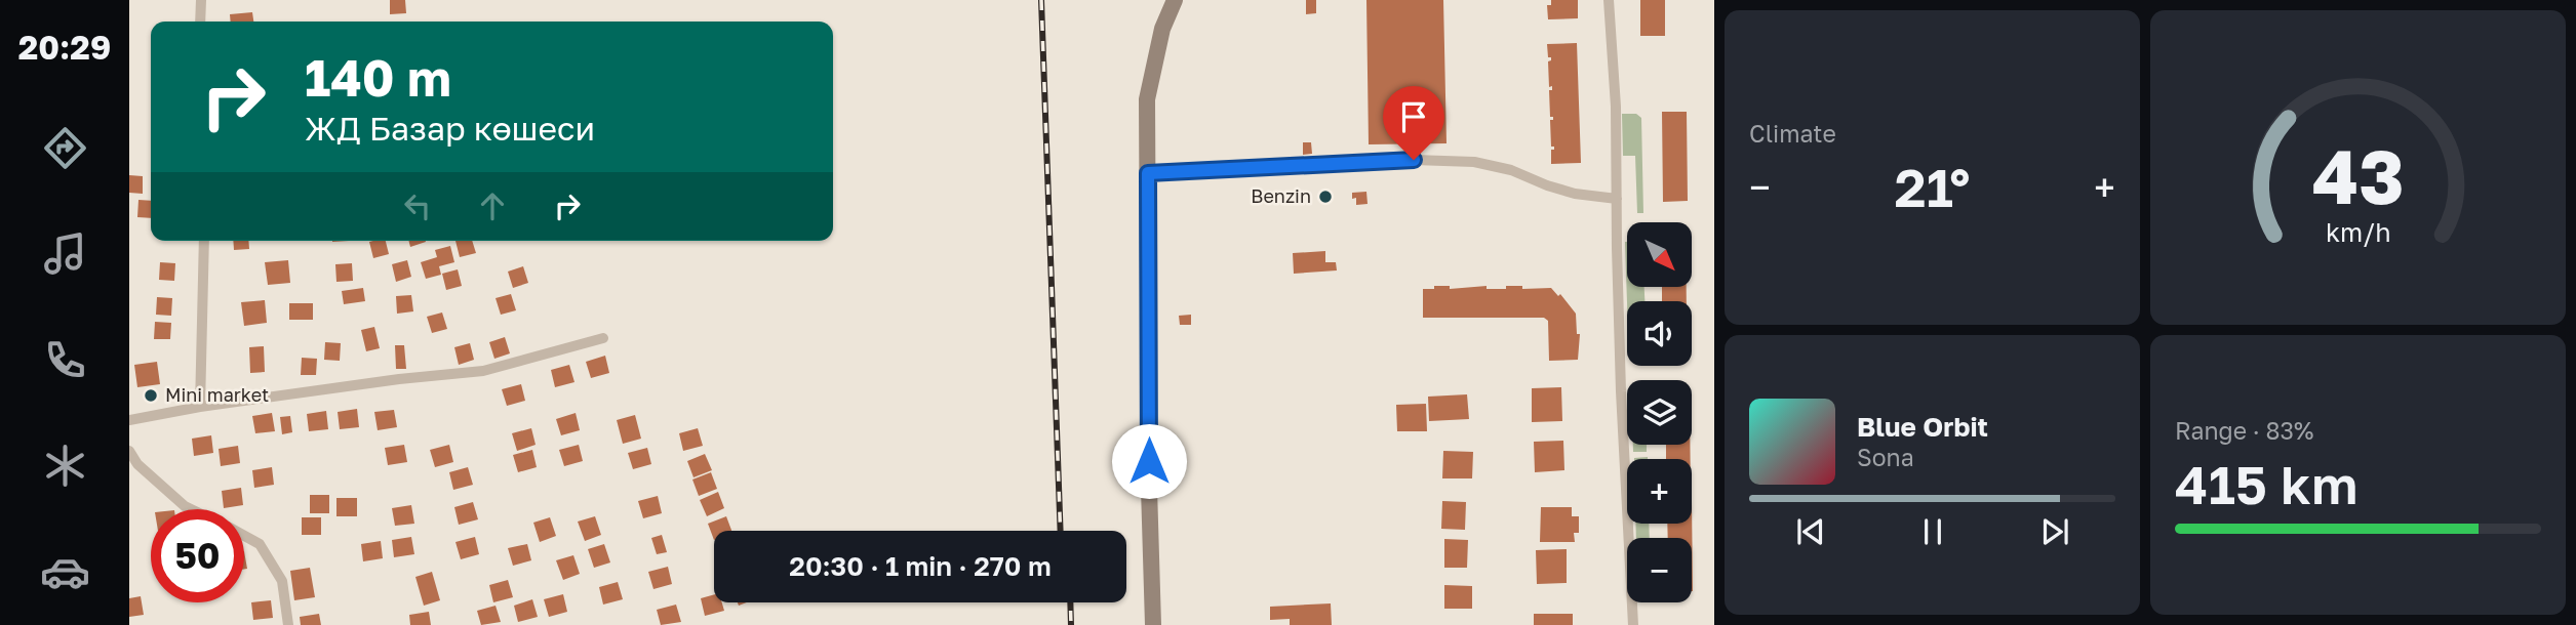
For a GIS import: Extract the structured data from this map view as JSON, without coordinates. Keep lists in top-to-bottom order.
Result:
{
  "places": ["Benzin", "Mini market"],
  "north": "bottom right",
  "page": {
    "tabs": "20:29",
    "tile": [
      "Climate",
      ["Range · 83%", "415 km"]
    ],
    "turn": ["140 m", "ЖД Базар көшеси"],
    "heat": ["−", "21°", "+"],
    "map_buttons": ["+", "−"],
    "song": ["Blue Orbit", "Sona"],
    "limit": "50",
    "trip": "20:30 · 1 min · 270 m",
    "gauge": ["43", "km/h"]
  }
}
